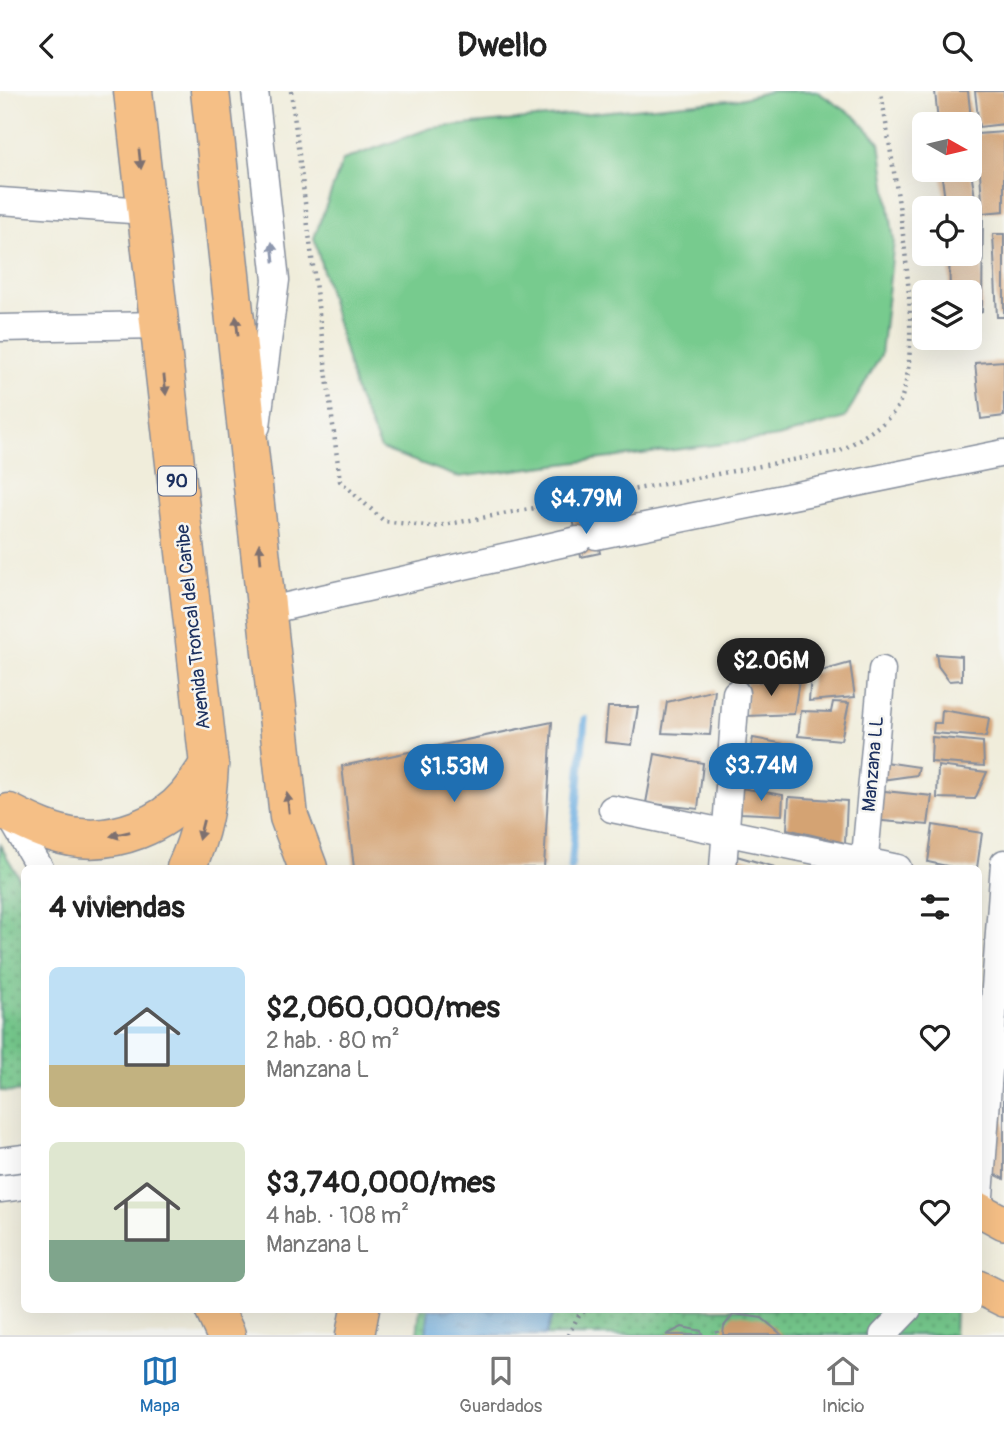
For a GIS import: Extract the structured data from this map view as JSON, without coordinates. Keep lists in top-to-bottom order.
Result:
{
  "streets": {
    "highway": ["90", "Avenida Troncal del Caribe"],
    "street": ["Manzana LL"]
  },
  "north": "right",
  "page": {
    "header": "Dwello",
    "price": [
      "$4.79M",
      "$2.06M",
      "$3.74M",
      "$1.53M"
    ],
    "heading": "4 viviendas",
    "list": [
      {
        "name": "$2,060,000/mes",
        "note": "2 hab. · 80 m² · Manzana L"
      },
      {
        "name": "$3,740,000/mes",
        "note": "4 hab. · 108 m² · Manzana L"
      }
    ],
    "tabs": ["Mapa", "Guardados", "Inicio"]
  }
}
